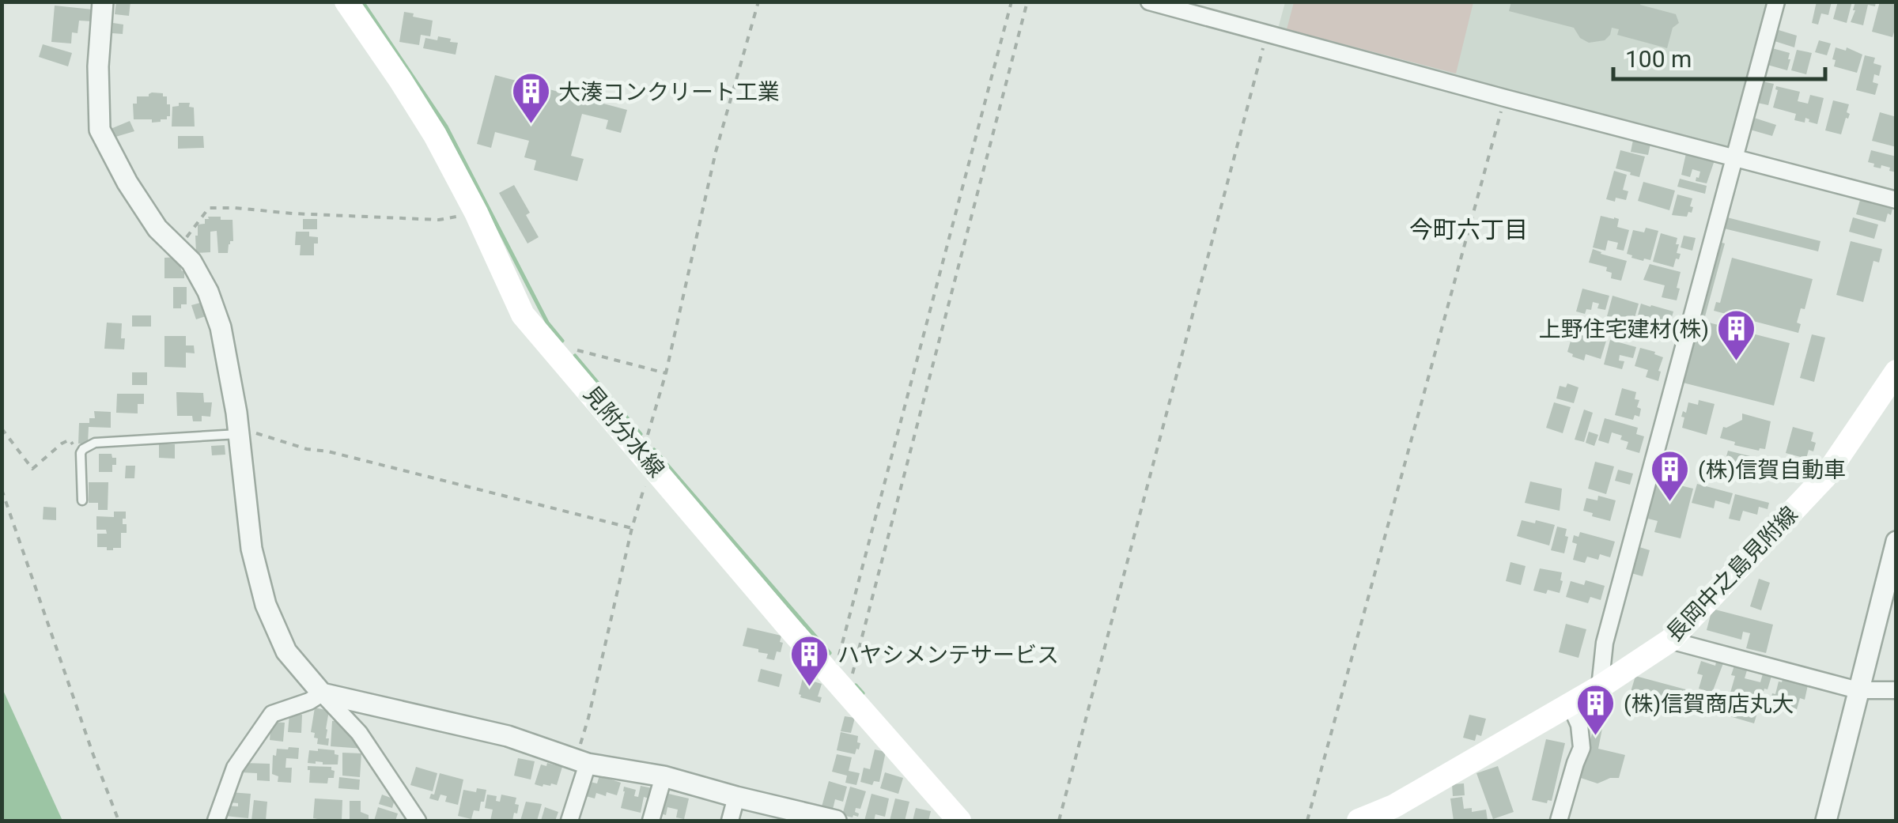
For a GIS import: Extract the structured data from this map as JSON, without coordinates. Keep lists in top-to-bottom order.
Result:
{
  "streets": {
    "main road": ["見附分水線", "長岡中之島見附線"]
  },
  "districts": ["今町六丁目"],
  "places": {
    "building": [
      "大湊コンクリート工業",
      "上野住宅建材(株)",
      "(株)信賀自動車",
      "ハヤシメンテサービス",
      "(株)信賀商店丸大"
    ]
  },
  "scale_bar": "100 m"
}
